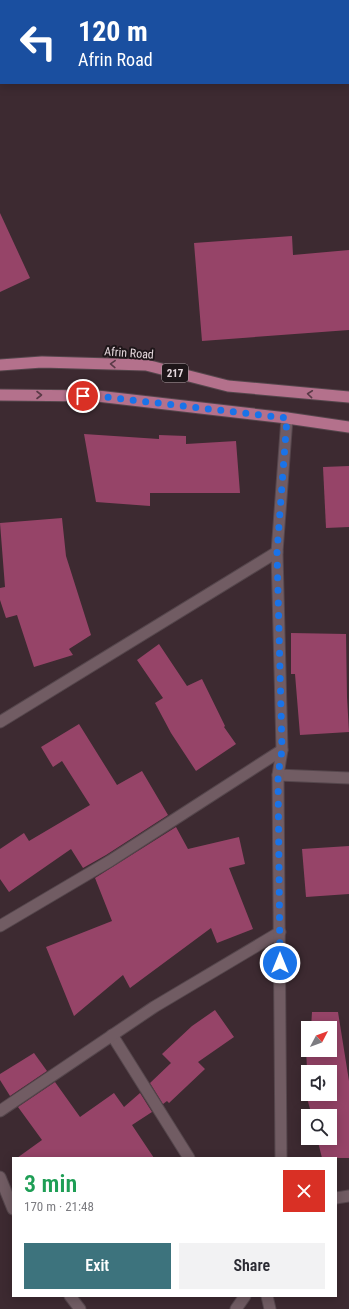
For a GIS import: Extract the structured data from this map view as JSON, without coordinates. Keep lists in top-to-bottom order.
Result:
{
  "streets": {
    "main road": ["Afrin Road", "217"]
  },
  "north": "top right",
  "page": {
    "turn": ["120 m", "Afrin Road"],
    "heading": ["3 min", "170 m · 21:48"],
    "buttons": ["Exit", "Share"]
  }
}
